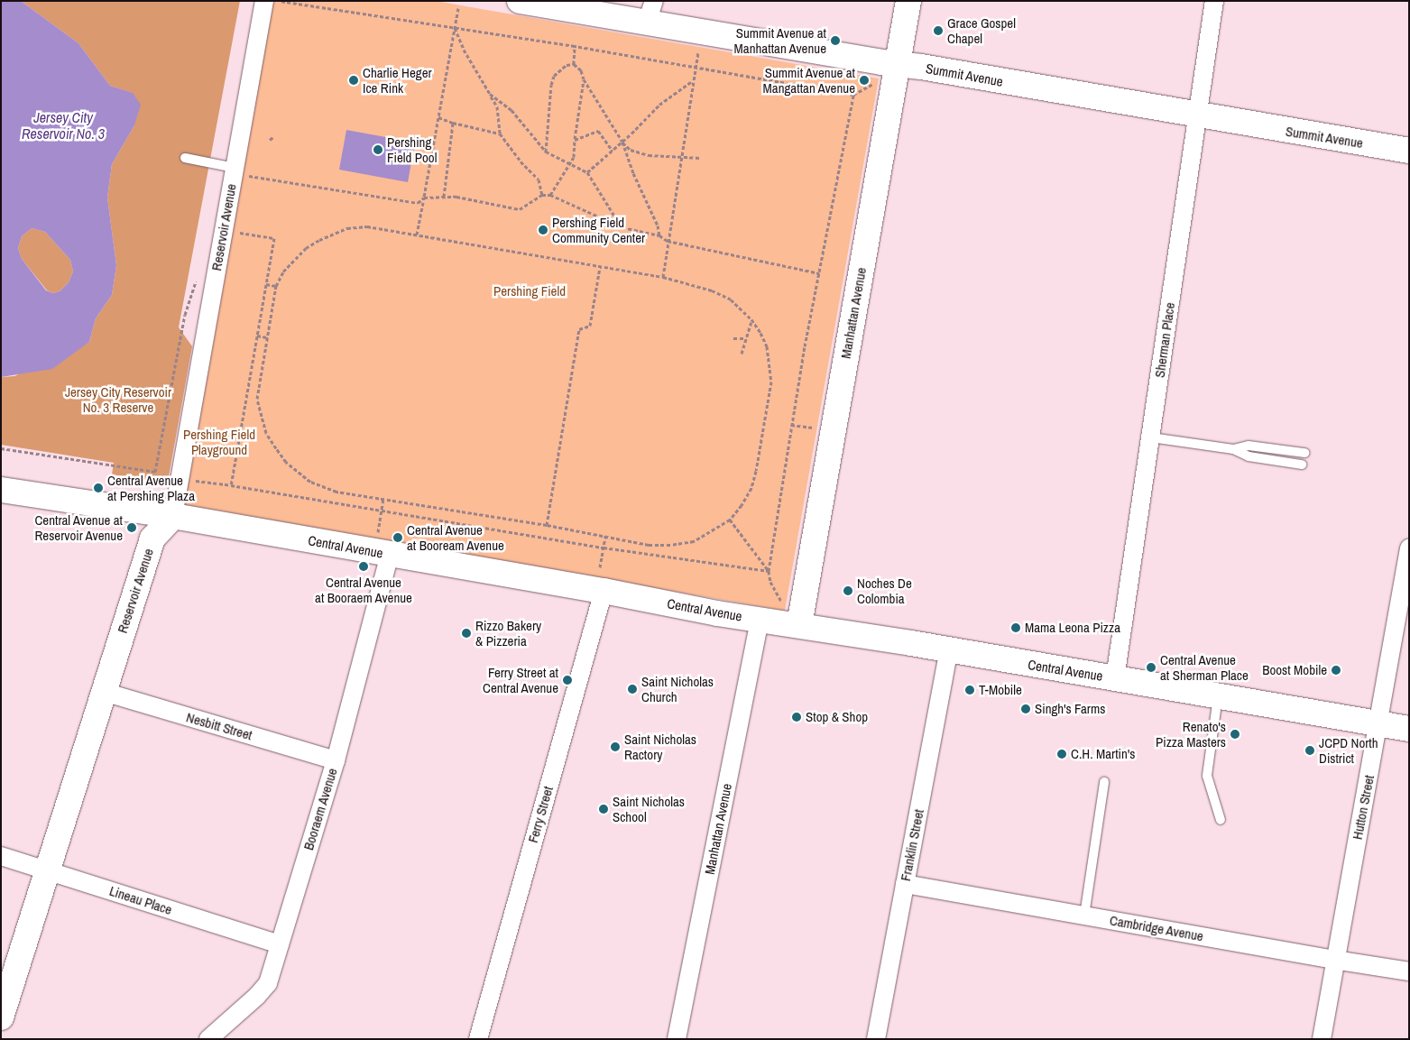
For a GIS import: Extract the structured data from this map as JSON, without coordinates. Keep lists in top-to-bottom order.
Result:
{
  "streets": {
    "street": [
      "Summit Avenue",
      "Reservoir Avenue",
      "Manhattan Avenue",
      "Sherman Place",
      "Central Avenue",
      "Nesbitt Street",
      "Hutton Street",
      "Booraem Avenue",
      "Ferry Street",
      "Franklin Street",
      "Lineau Place",
      "Cambridge Avenue"
    ]
  },
  "crossings": [
    ["Summit Avenue", "Manhattan Avenue"],
    ["Summit Avenue", "Sherman Place"],
    ["Reservoir Avenue", "Central Avenue"],
    ["Reservoir Avenue", "Nesbitt Street"],
    ["Reservoir Avenue", "Lineau Place"],
    ["Manhattan Avenue", "Central Avenue"],
    ["Sherman Place", "Central Avenue"],
    ["Central Avenue", "Hutton Street"],
    ["Central Avenue", "Booraem Avenue"],
    ["Central Avenue", "Ferry Street"],
    ["Central Avenue", "Franklin Street"],
    ["Nesbitt Street", "Booraem Avenue"],
    ["Hutton Street", "Cambridge Avenue"],
    ["Booraem Avenue", "Lineau Place"],
    ["Franklin Street", "Cambridge Avenue"]
  ],
  "water": ["Jersey City Reservoir No. 3"],
  "parks": ["Pershing Field", "Jersey City Reservoir No. 3 Reserve", "Pershing Field Playground"],
  "places": [
    "Grace Gospel Chapel",
    "Summit Avenue at Manhattan Avenue",
    "Charlie Heger Ice Rink",
    "Summit Avenue at Mangattan Avenue",
    "Pershing Field Pool",
    "Pershing Field Community Center",
    "Central Avenue at Pershing Plaza",
    "Central Avenue at Reservoir Avenue",
    "Central Avenue at Booream Avenue",
    "Central Avenue at Booraem Avenue",
    "Noches De Colombia",
    "Mama Leona Pizza",
    "Rizzo Bakery & Pizzeria",
    "Central Avenue at Sherman Place",
    "Boost Mobile",
    "Ferry Street at Central Avenue",
    "Saint Nicholas Church",
    "T-Mobile",
    "Singh's Farms",
    "Stop & Shop",
    "Renato's Pizza Masters",
    "Saint Nicholas Ractory",
    "JCPD North District",
    "C.H. Martin's",
    "Saint Nicholas School"
  ]
}
